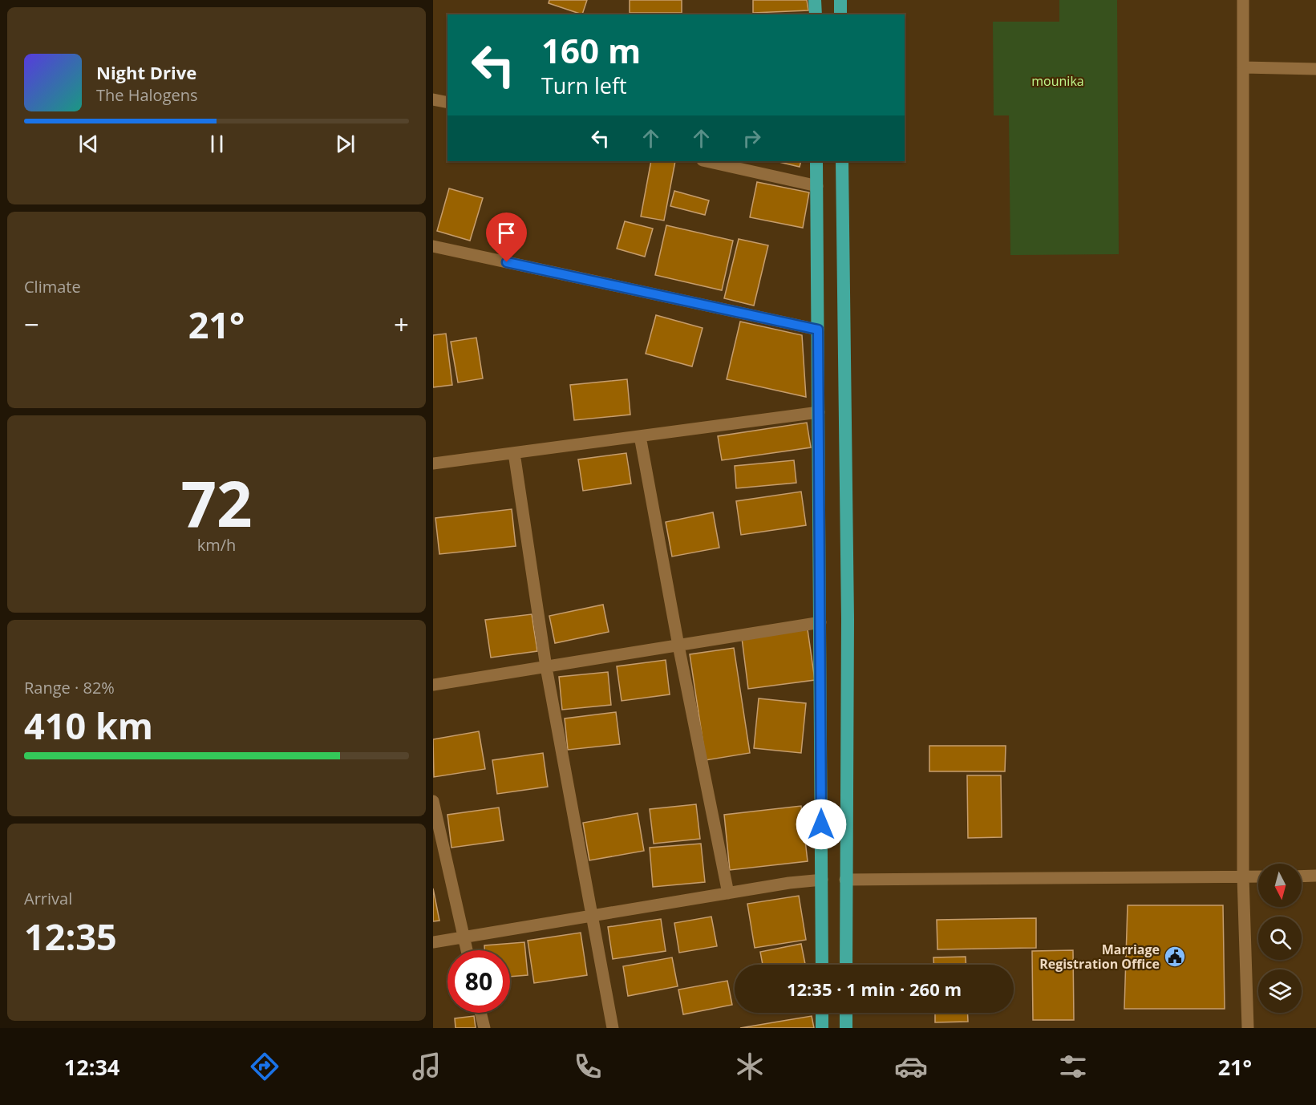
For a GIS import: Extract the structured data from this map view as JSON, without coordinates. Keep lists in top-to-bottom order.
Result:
{
  "parks": ["mounika"],
  "places": {
    "public building": ["Marriage Registration Office"]
  },
  "north": "bottom",
  "page": {
    "turn": ["160 m", "Turn left"],
    "song": ["Night Drive", "The Halogens"],
    "tile": [
      "Climate",
      ["72", "km/h"],
      ["Range · 82%", "410 km"],
      ["Arrival", "12:35"]
    ],
    "heat": ["−", "21°", "+"],
    "limit": "80",
    "trip": "12:35 · 1 min · 260 m",
    "tabs": ["12:34", "21°"]
  }
}
